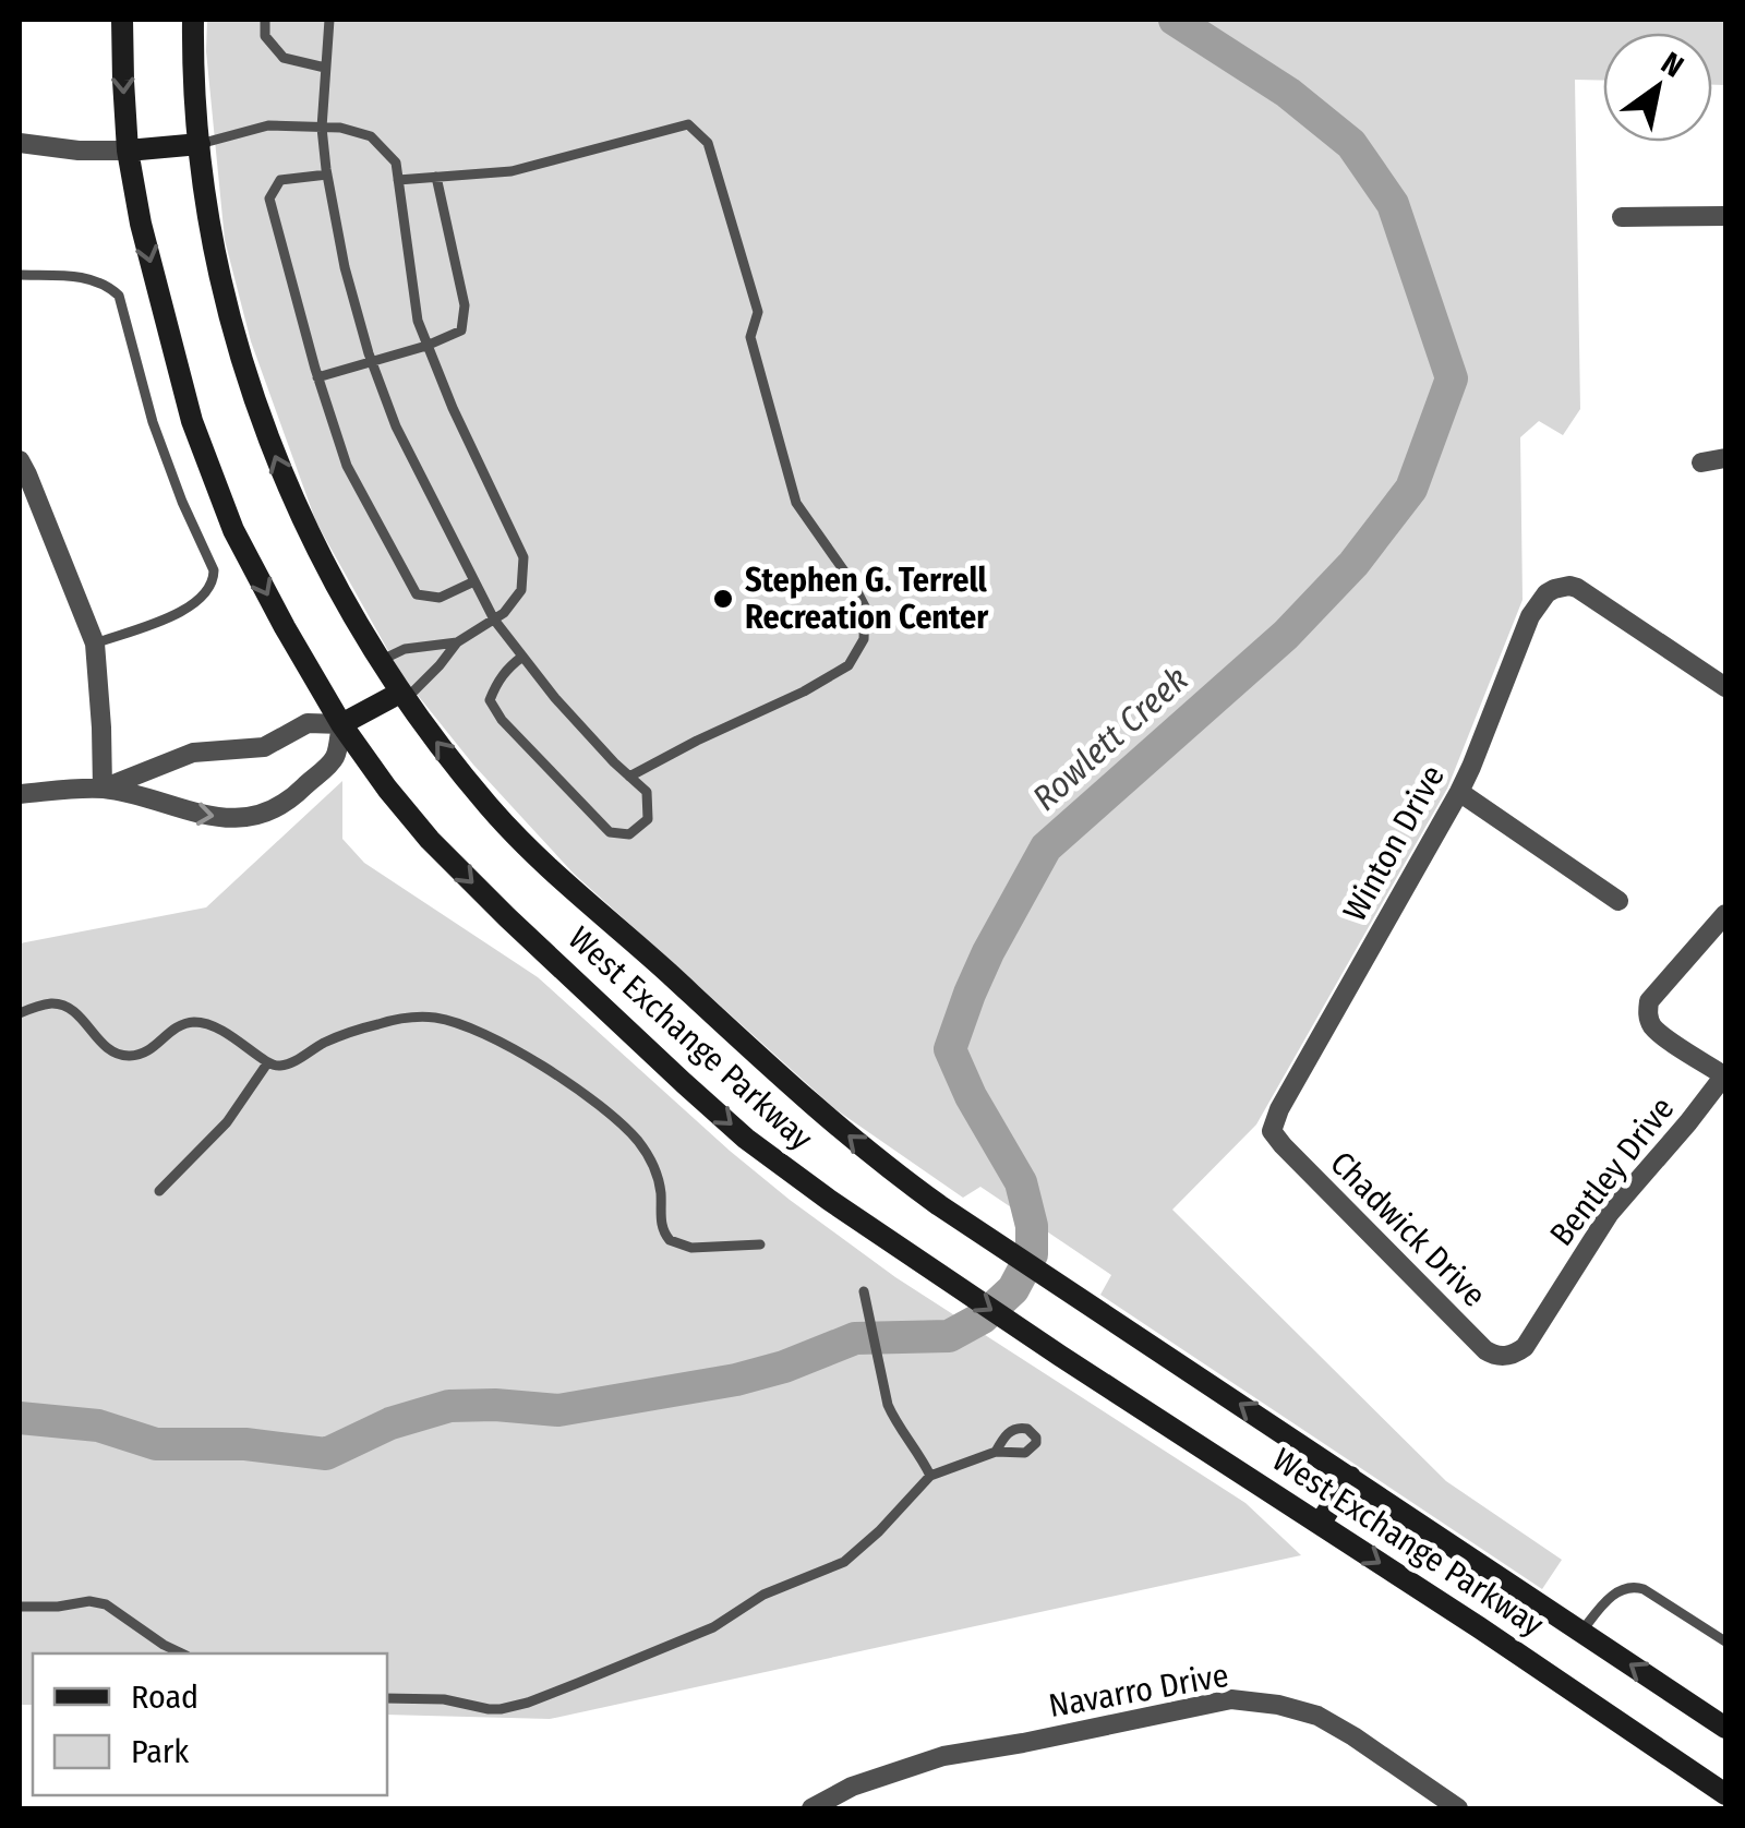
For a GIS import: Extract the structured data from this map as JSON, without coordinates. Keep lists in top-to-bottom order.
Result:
{
  "streets": {
    "main road": ["West Exchange Parkway"],
    "street": [
      "Winton Drive",
      "Bentley Drive",
      "Chadwick Drive",
      "Navarro Drive"
    ]
  },
  "crossings": [
    ["Winton Drive", "Chadwick Drive"],
    ["Bentley Drive", "Chadwick Drive"]
  ],
  "water": ["Rowlett Creek"],
  "places": ["Stephen G. Terrell Recreation Center"],
  "legend": ["Road", "Park"],
  "north": "top right"
}
